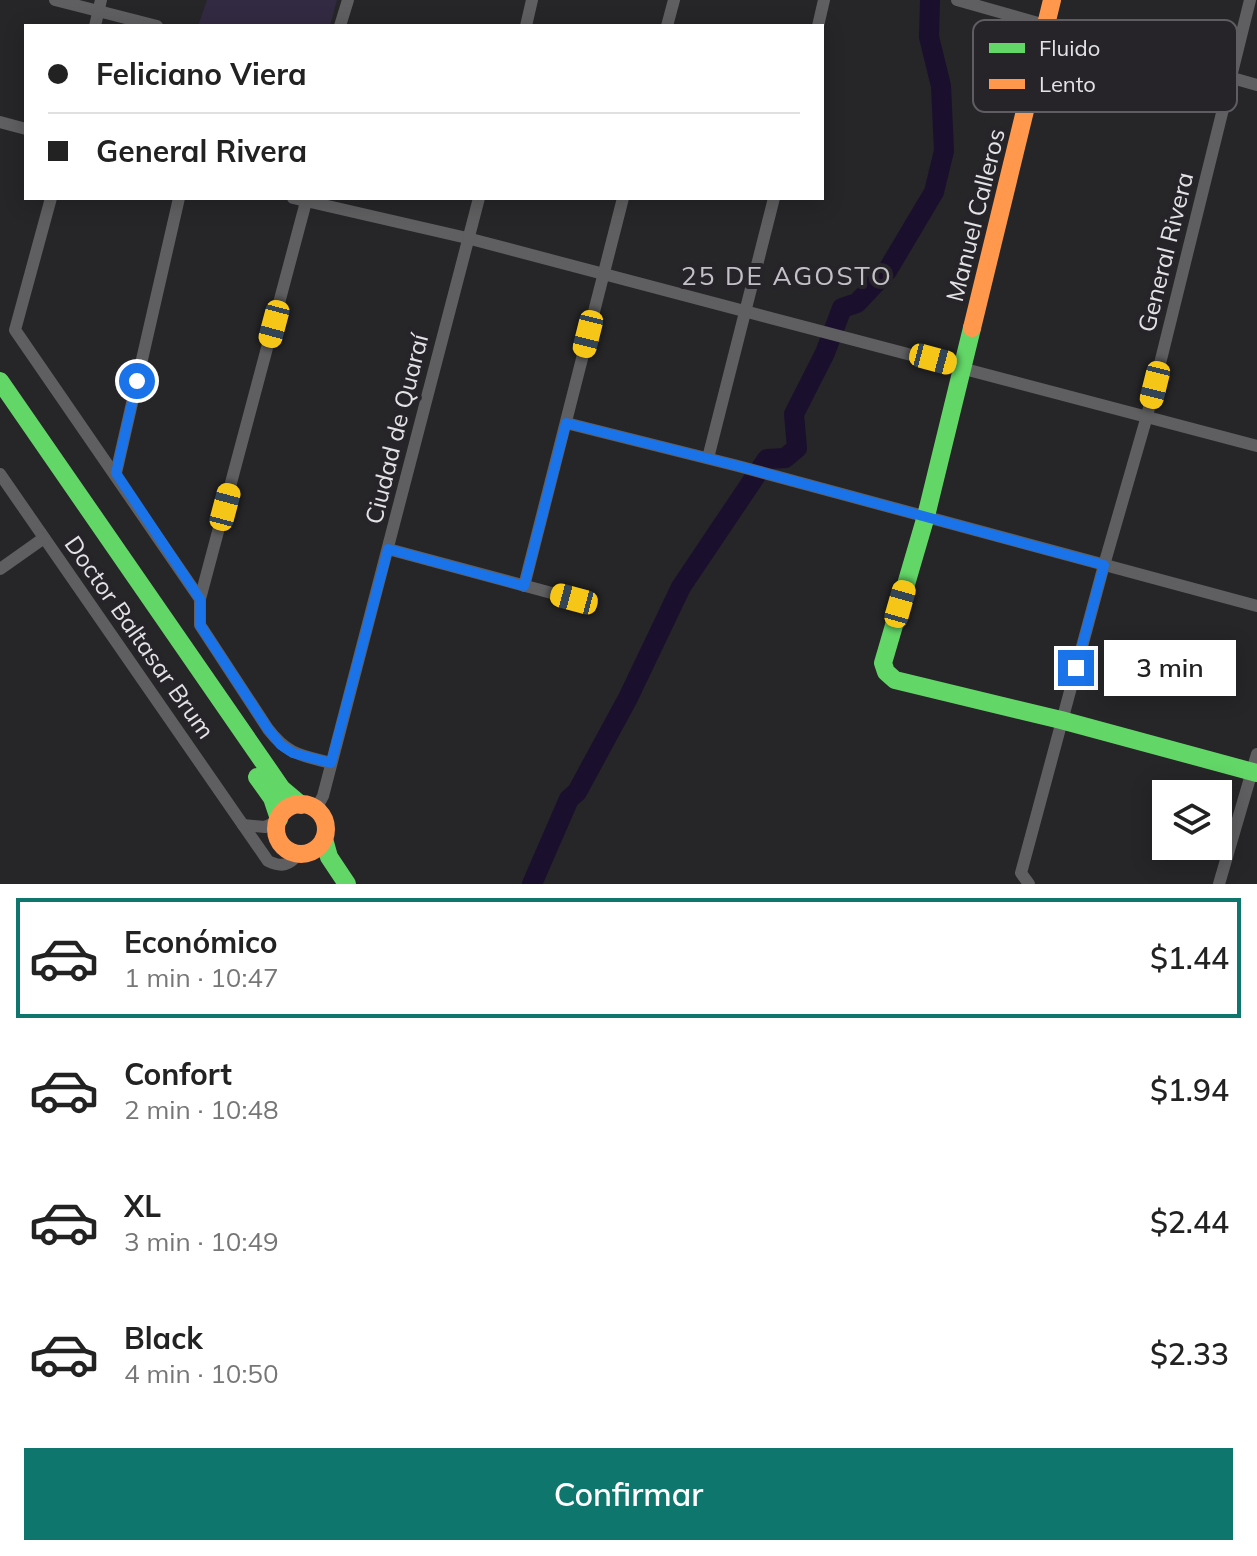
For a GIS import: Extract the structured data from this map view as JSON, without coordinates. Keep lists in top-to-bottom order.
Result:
{
  "streets": {
    "main road": ["Manuel Calleros"],
    "street": ["General Rivera", "Ciudad de Quaraí", "Doctor Baltasar Brum"]
  },
  "crossings": [
    ["Manuel Calleros", "General Rivera"],
    ["Ciudad de Quaraí", "Doctor Baltasar Brum"]
  ],
  "districts": ["25 DE AGOSTO"],
  "legend": ["Fluido", "Lento"],
  "page": {
    "banner": ["Feliciano Viera", "General Rivera"],
    "bubble": "3 min",
    "list": [
      {
        "name": "Económico",
        "note": "1 min · 10:47",
        "value": "$1.44"
      },
      {
        "name": "Confort",
        "note": "2 min · 10:48",
        "value": "$1.94"
      },
      {
        "name": "XL",
        "note": "3 min · 10:49",
        "value": "$2.44"
      },
      {
        "name": "Black",
        "note": "4 min · 10:50",
        "value": "$2.33"
      }
    ],
    "buttons": "Confirmar"
  }
}
